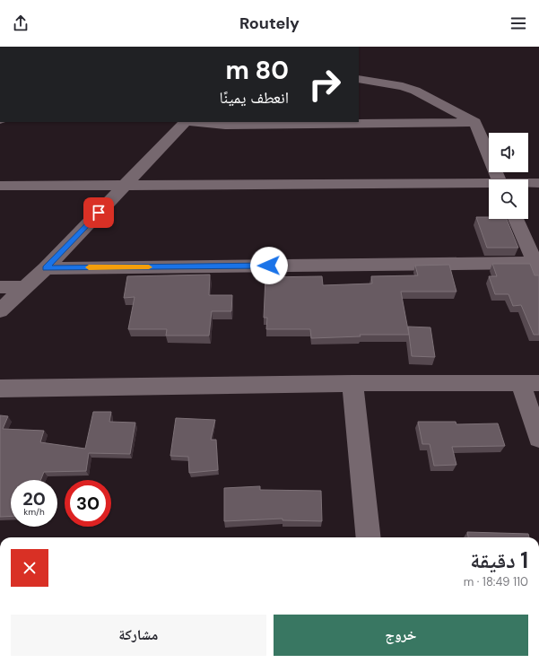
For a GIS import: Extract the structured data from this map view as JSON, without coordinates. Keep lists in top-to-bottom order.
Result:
{
  "page": {
    "header": "Routely",
    "turn": ["80 m", "انعطف يمينًا"],
    "speed": "20 km/h",
    "limit": "30",
    "heading": ["1 دقيقة", "110 m · 18:49"],
    "buttons": ["خروج", "مشاركة"]
  }
}
